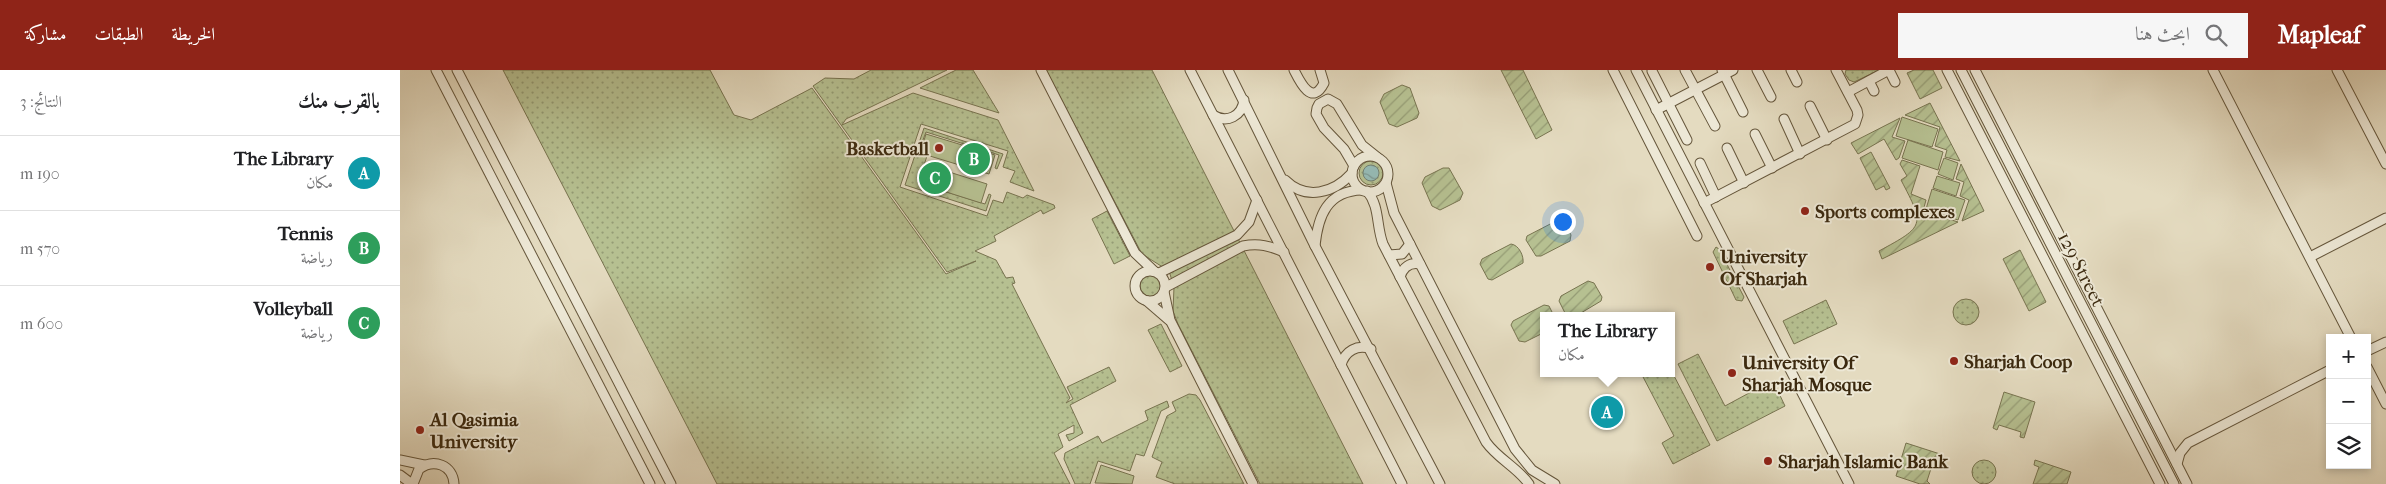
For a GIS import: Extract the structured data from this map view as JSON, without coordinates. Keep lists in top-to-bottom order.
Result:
{
  "streets": {
    "street": ["129 Street"]
  },
  "places": [
    "Basketball",
    "Sports complexes",
    "University Of Sharjah",
    "Sharjah Coop",
    "University Of Sharjah Mosque",
    "Al Qasimia University",
    "Sharjah Islamic Bank"
  ],
  "page": {
    "header": "Mapleaf",
    "search": "ابحث هنا",
    "nav": ["الخريطة", "الطبقات", "مشاركة"],
    "heading": ["بالقرب منك", "النتائج: 3"],
    "list": [
      {
        "mark": "A",
        "name": "The Library",
        "note": "مكان",
        "value": "190 m"
      },
      {
        "mark": "B",
        "name": "Tennis",
        "note": "رياضة",
        "value": "570 m"
      },
      {
        "mark": "C",
        "name": "Volleyball",
        "note": "رياضة",
        "value": "600 m"
      }
    ],
    "pins": ["B", "C", "A"],
    "popup": ["The Library", "مكان"],
    "map_buttons": ["+", "−"]
  }
}
